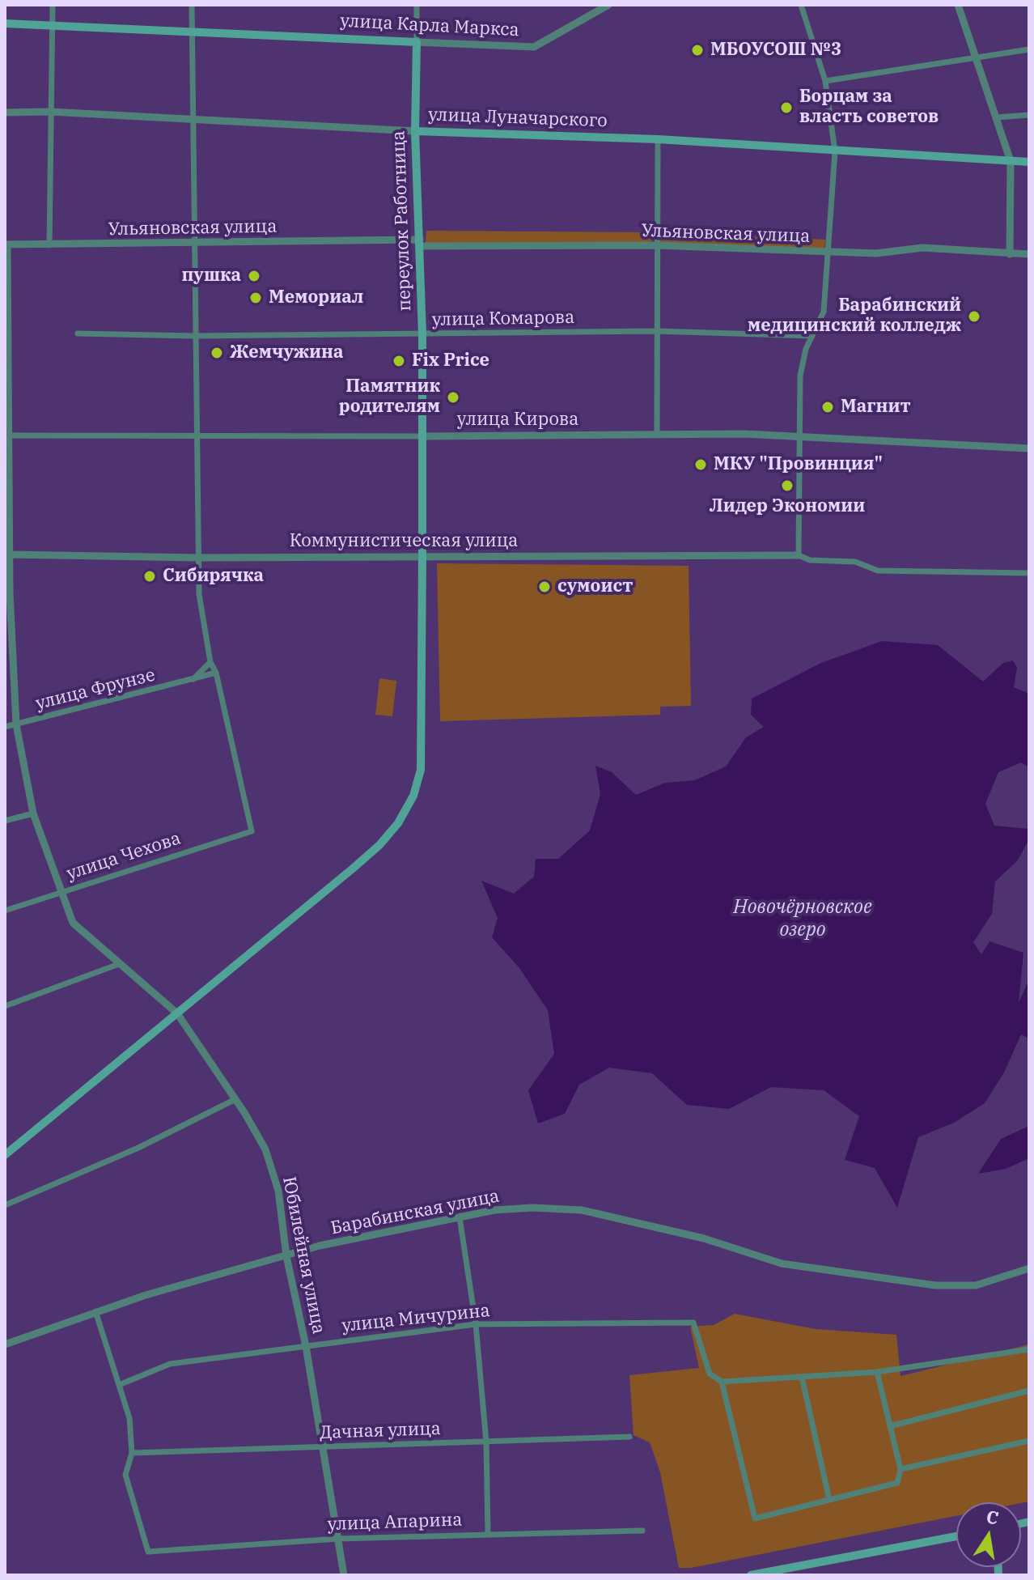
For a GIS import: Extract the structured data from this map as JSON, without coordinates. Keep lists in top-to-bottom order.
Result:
{
  "streets": {
    "main road": ["улица Карла Маркса", "улица Луначарского", "переулок Работница"],
    "street": [
      "Ульяновская улица",
      "улица Комарова",
      "улица Кирова",
      "Коммунистическая улица",
      "улица Фрунзе",
      "улица Чехова",
      "Барабинская улица",
      "Юбилейная улица",
      "улица Мичурина",
      "Дачная улица",
      "улица Апарина"
    ]
  },
  "crossings": [
    ["улица Карла Маркса", "переулок Работница"],
    ["улица Луначарского", "переулок Работница"],
    ["переулок Работница", "Ульяновская улица"],
    ["переулок Работница", "улица Комарова"],
    ["переулок Работница", "улица Кирова"],
    ["переулок Работница", "Коммунистическая улица"],
    ["переулок Работница", "Юбилейная улица"],
    ["Ульяновская улица", "Юбилейная улица"],
    ["улица Кирова", "Юбилейная улица"],
    ["Коммунистическая улица", "Юбилейная улица"],
    ["улица Фрунзе", "улица Чехова"],
    ["улица Фрунзе", "Юбилейная улица"],
    ["улица Чехова", "Юбилейная улица"],
    ["Барабинская улица", "Юбилейная улица"],
    ["Юбилейная улица", "улица Мичурина"],
    ["Юбилейная улица", "Дачная улица"],
    ["Юбилейная улица", "улица Апарина"],
    ["Дачная улица", "улица Апарина"]
  ],
  "water": ["Новочёрновское озеро"],
  "places": [
    "МБОУСОШ №3",
    "Борцам за власть советов",
    "пушка",
    "Мемориал",
    "Барабинский медицинский колледж",
    "Жемчужина",
    "Fix Price",
    "Памятник родителям",
    "Магнит",
    "МКУ \"Провинция\"",
    "Лидер Экономии",
    "Сибирячка",
    "сумоист"
  ],
  "north": "top"
}
